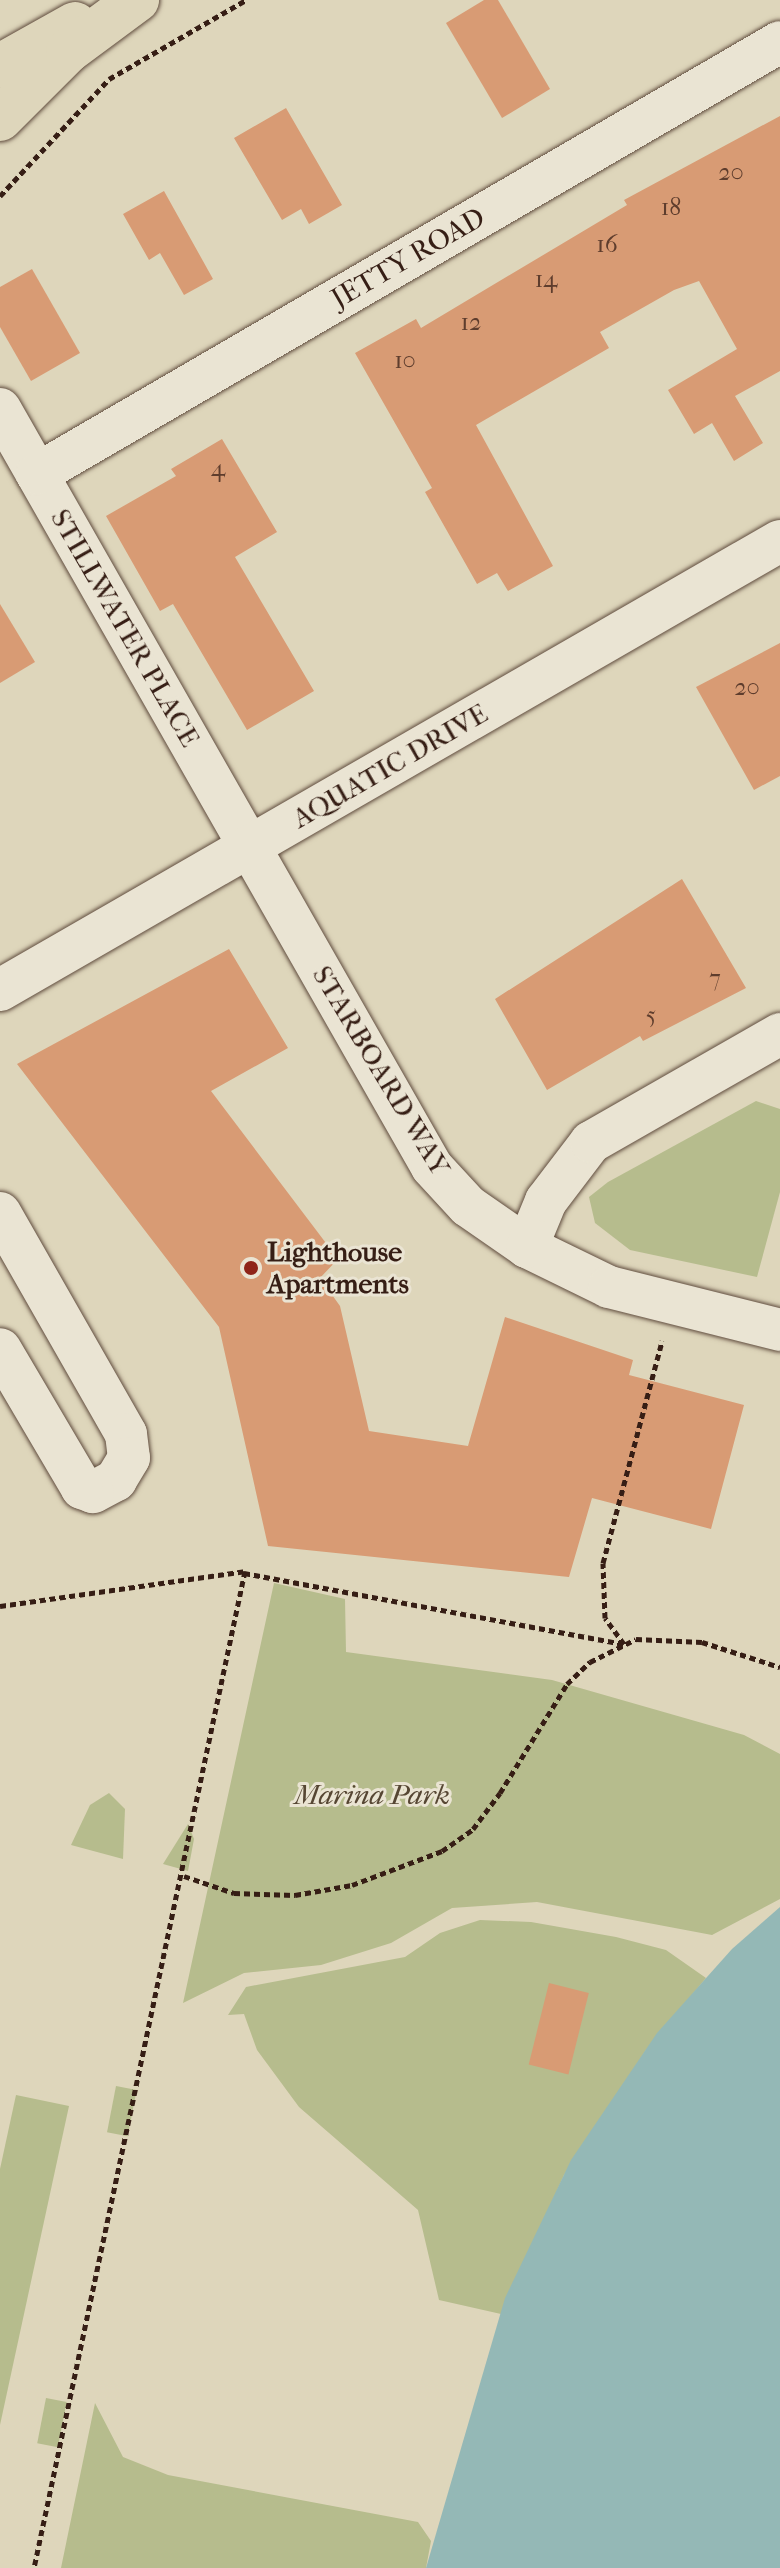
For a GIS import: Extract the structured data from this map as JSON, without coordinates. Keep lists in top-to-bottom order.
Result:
{
  "streets": {
    "street": [
      "JETTY ROAD",
      "STILLWATER PLACE",
      "AQUATIC DRIVE",
      "STARBOARD WAY"
    ]
  },
  "crossings": [
    ["JETTY ROAD", "STILLWATER PLACE"],
    ["STILLWATER PLACE", "AQUATIC DRIVE"],
    ["STILLWATER PLACE", "STARBOARD WAY"],
    ["AQUATIC DRIVE", "STARBOARD WAY"]
  ],
  "parks": ["Marina Park"],
  "places": ["Lighthouse Apartments"],
  "house_numbers": [
    "20",
    "18",
    "16",
    "14",
    "12",
    "10",
    "4",
    "20",
    "7",
    "5"
  ]
}
